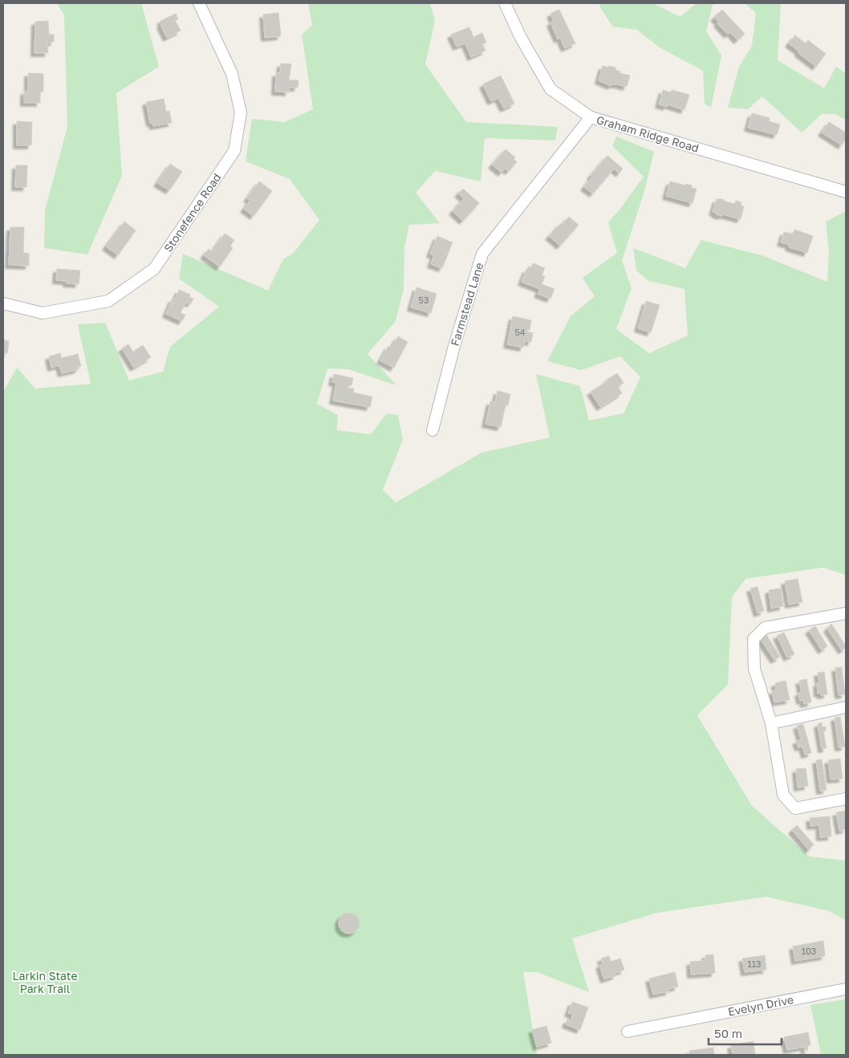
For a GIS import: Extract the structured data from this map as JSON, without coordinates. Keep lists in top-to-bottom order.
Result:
{
  "streets": {
    "street": [
      "Graham Ridge Road",
      "Stonefence Road",
      "Farmstead Lane",
      "Evelyn Drive"
    ]
  },
  "crossings": [
    ["Graham Ridge Road", "Farmstead Lane"]
  ],
  "parks": ["Larkin State Park Trail"],
  "house_numbers": [
    "53",
    "54",
    "103",
    "113"
  ],
  "scale_bar": "50 m"
}
